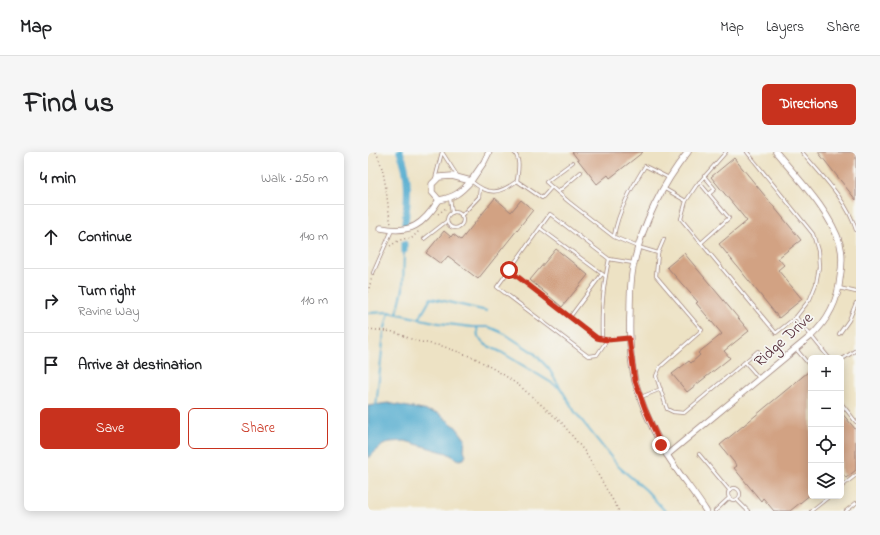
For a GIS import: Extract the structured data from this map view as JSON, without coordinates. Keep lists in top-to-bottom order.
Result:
{
  "streets": {
    "street": ["Ridge Drive"]
  },
  "page": {
    "header": "Map",
    "nav": ["Map", "Layers", "Share"],
    "title": "Find us",
    "buttons": [
      "Directions",
      ["Save", "Share"]
    ],
    "heading": ["4 min", "Walk · 250 m"],
    "list": [
      ["Continue", "140 m"],
      ["Turn right", "Ravine Way", "110 m"],
      "Arrive at destination"
    ],
    "map_buttons": ["+", "−"]
  }
}
